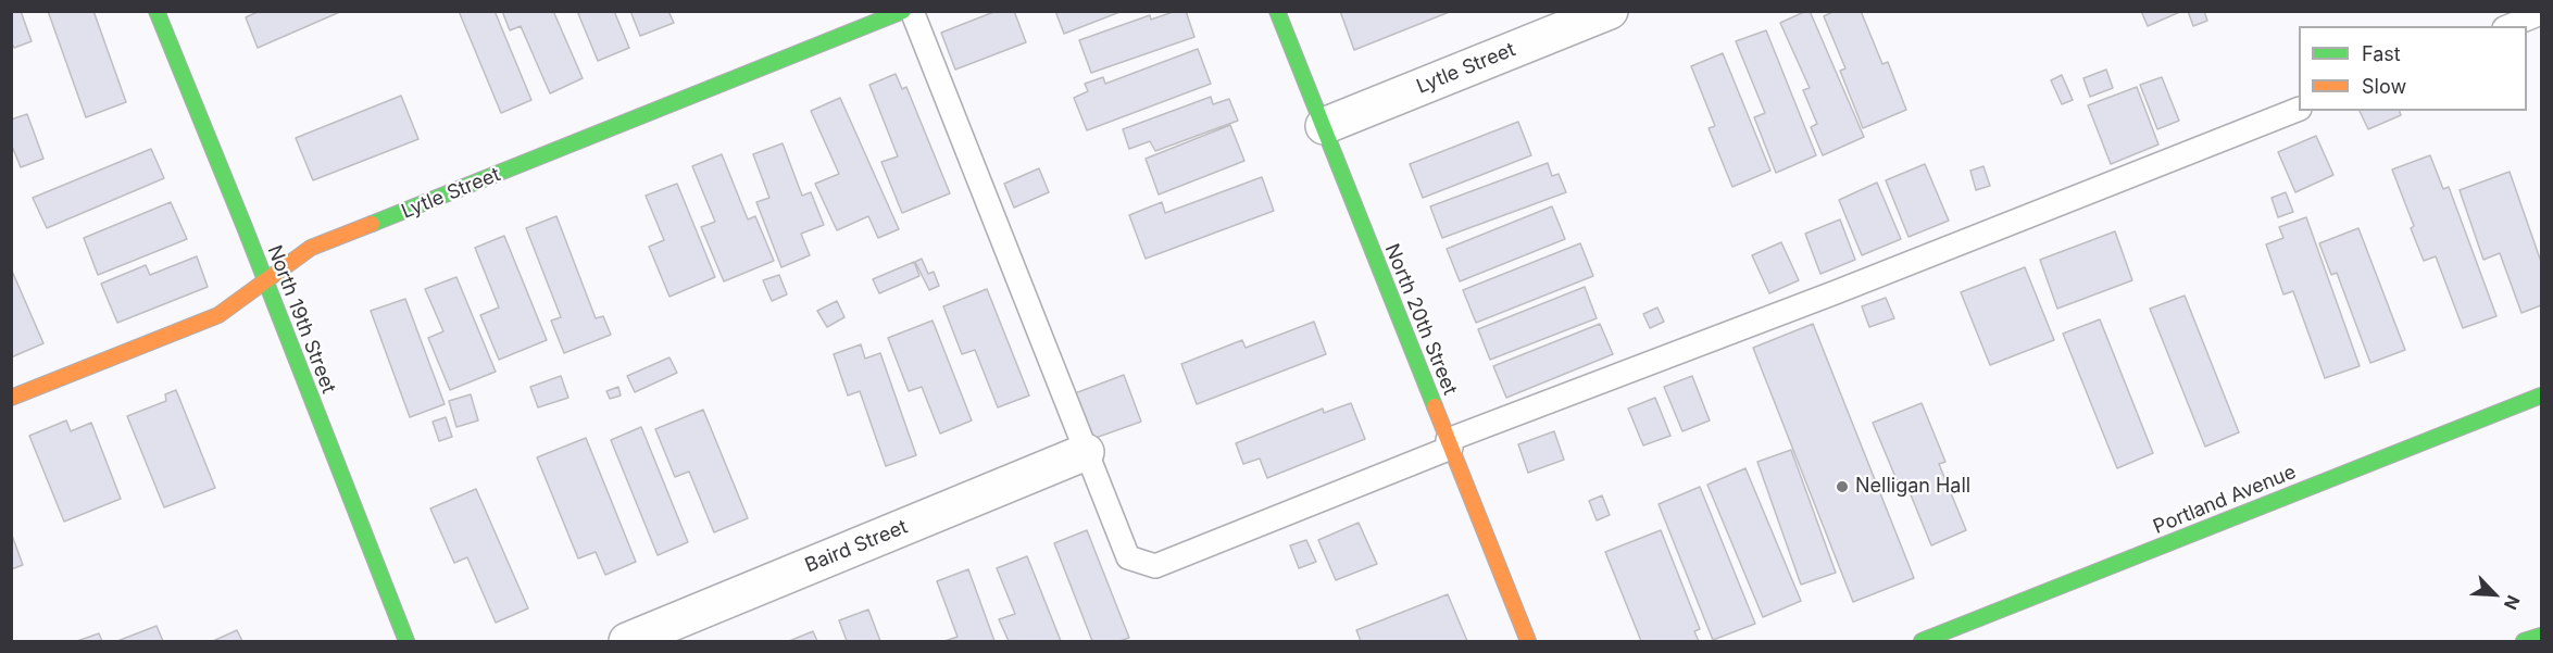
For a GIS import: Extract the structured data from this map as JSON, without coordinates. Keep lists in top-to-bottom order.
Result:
{
  "streets": {
    "main road": [
      "Lytle Street",
      "North 19th Street",
      "North 20th Street",
      "Portland Avenue"
    ],
    "street": ["Baird Street"]
  },
  "crossings": [
    ["Lytle Street", "North 19th Street"],
    ["Lytle Street", "North 20th Street"]
  ],
  "places": ["Nelligan Hall"],
  "legend": ["Fast", "Slow"],
  "north": "bottom right"
}
